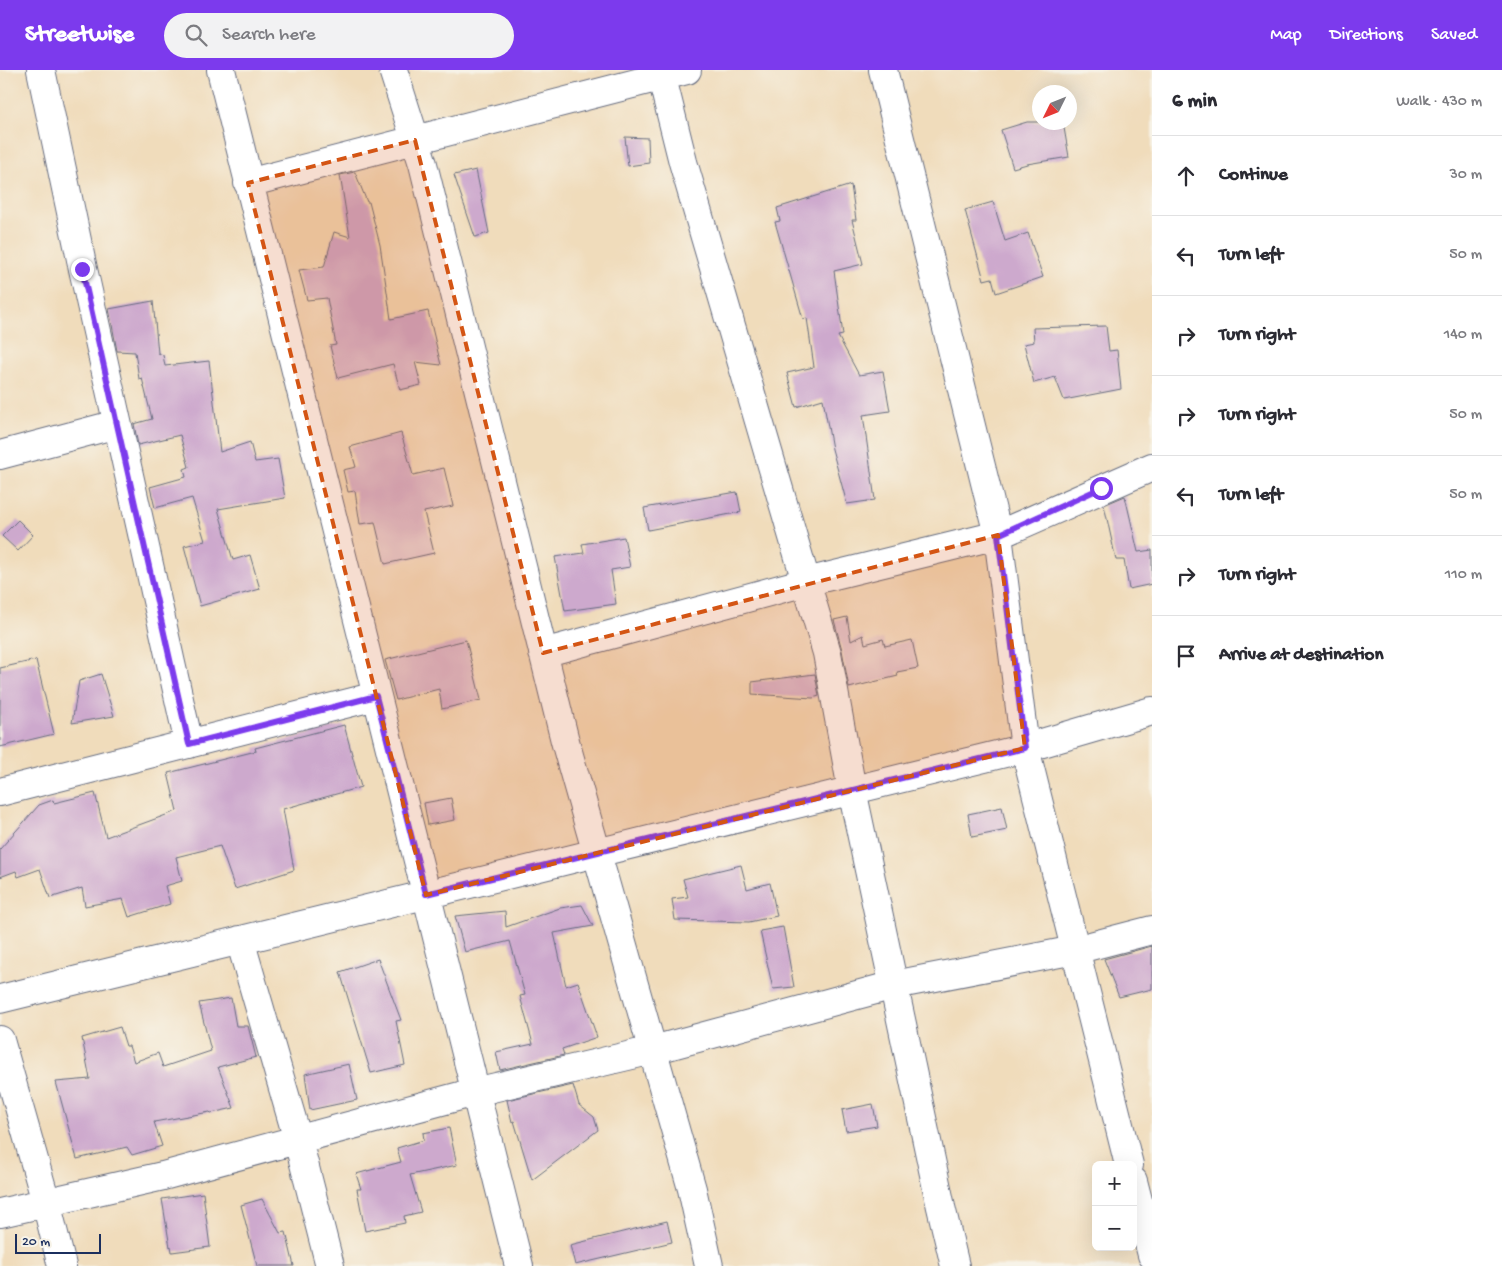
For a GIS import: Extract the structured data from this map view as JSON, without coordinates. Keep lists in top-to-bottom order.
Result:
{
  "scale_bar": "20 m",
  "north": "bottom left",
  "page": {
    "header": "Streetwise",
    "search": "Search here",
    "nav": ["Map", "Directions", "Saved"],
    "heading": ["6 min", "Walk · 430 m"],
    "list": [
      ["Continue", "30 m"],
      ["Turn left", "50 m"],
      ["Turn right", "140 m"],
      ["Turn right", "50 m"],
      ["Turn left", "50 m"],
      ["Turn right", "110 m"],
      "Arrive at destination"
    ],
    "map_buttons": ["+", "−"],
    "scale": "20 m"
  }
}
